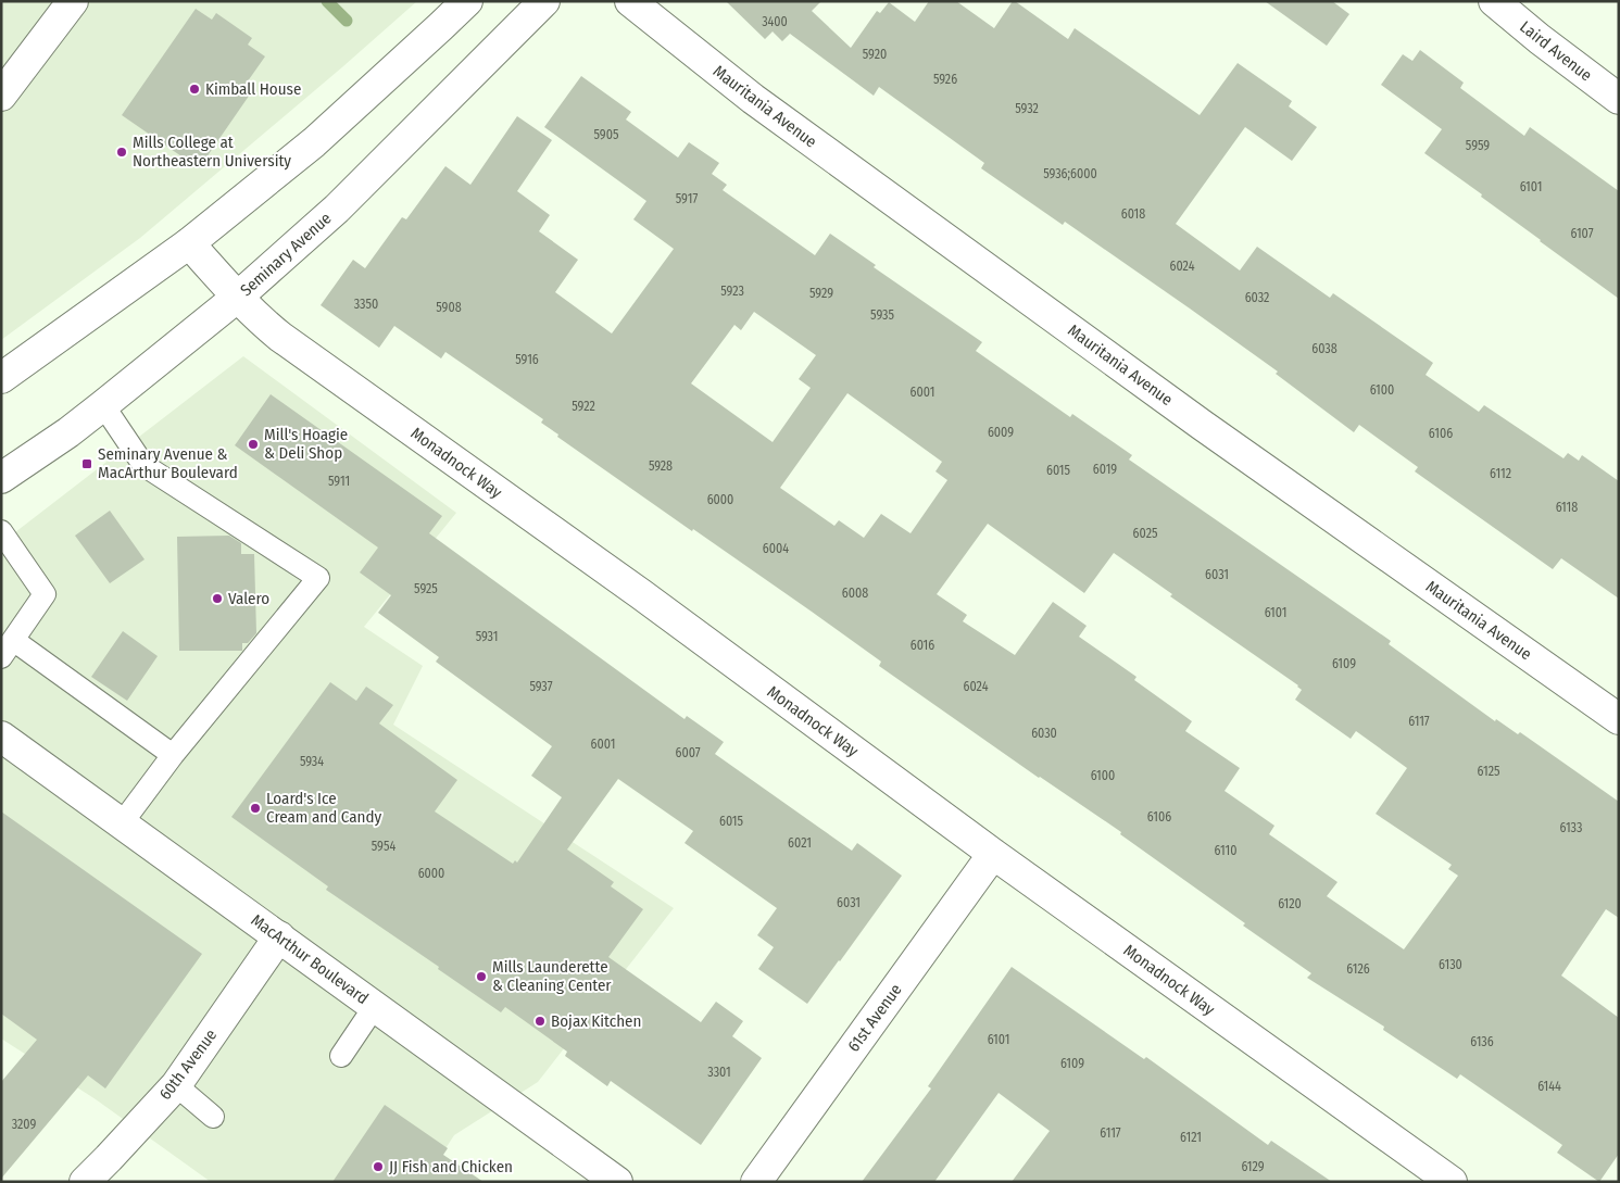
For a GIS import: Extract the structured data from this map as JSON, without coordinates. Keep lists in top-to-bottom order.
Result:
{
  "streets": {
    "street": [
      "Laird Avenue",
      "Mauritania Avenue",
      "Seminary Avenue",
      "Monadnock Way",
      "MacArthur Boulevard",
      "61st Avenue",
      "60th Avenue"
    ]
  },
  "crossings": [
    ["Seminary Avenue", "Monadnock Way"],
    ["Monadnock Way", "61st Avenue"],
    ["MacArthur Boulevard", "60th Avenue"]
  ],
  "places": {
    "other": [
      "Kimball House",
      "Mills College at Northeastern University",
      "Mill's Hoagie & Deli Shop",
      "Valero",
      "Loard's Ice Cream and Candy",
      "Mills Launderette & Cleaning Center",
      "Bojax Kitchen",
      "JJ Fish and Chicken"
    ],
    "transit": ["Seminary Avenue & MacArthur Boulevard"]
  },
  "house_numbers": [
    "3400",
    "5920",
    "5926",
    "5932",
    "5905",
    "5959",
    "5936;6000",
    "6101",
    "5917",
    "6018",
    "6107",
    "6024",
    "5923",
    "5929",
    "6032",
    "3350",
    "5908",
    "5935",
    "6038",
    "5916",
    "6100",
    "6001",
    "5922",
    "6009",
    "6106",
    "5928",
    "6019",
    "6015",
    "6112",
    "5911",
    "6000",
    "6118",
    "6025",
    "6004",
    "6031",
    "5925",
    "6008",
    "6101",
    "5931",
    "6016",
    "6109",
    "5937",
    "6024",
    "6117",
    "6030",
    "6001",
    "6007",
    "5934",
    "6125",
    "6100",
    "6106",
    "6015",
    "6133",
    "6021",
    "5954",
    "6110",
    "6000",
    "6031",
    "6120",
    "6130",
    "6126",
    "6101",
    "6136",
    "6109",
    "3301",
    "6144",
    "3209",
    "6117",
    "6121",
    "6129"
  ]
}
